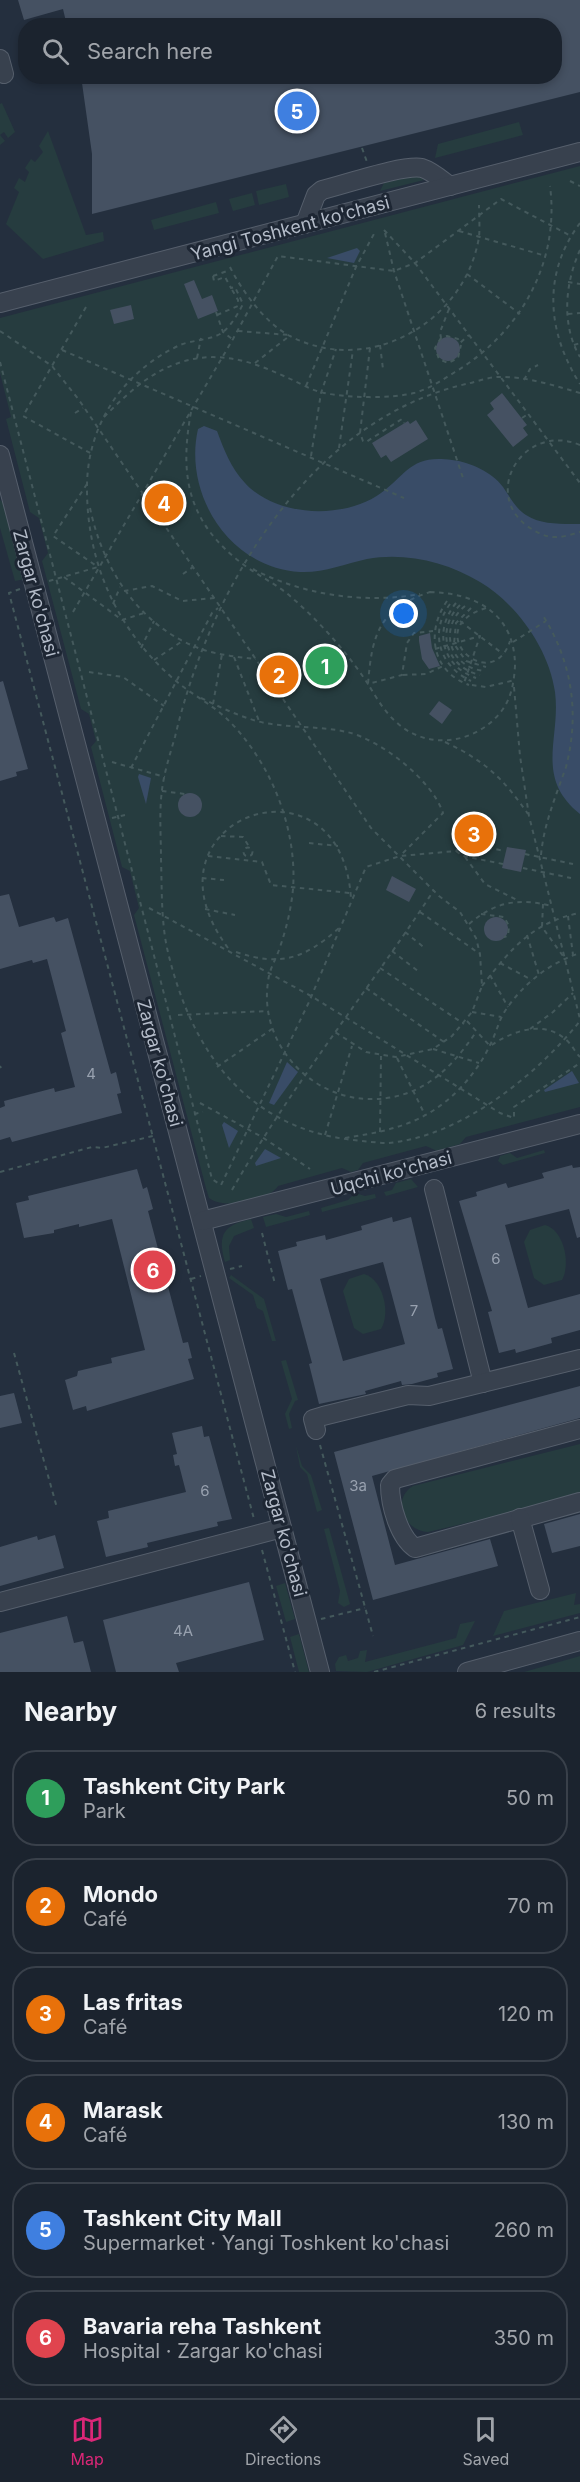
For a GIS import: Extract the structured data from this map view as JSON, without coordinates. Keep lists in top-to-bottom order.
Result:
{
  "streets": {
    "street": ["Yangi Toshkent ko'chasi", "Zargar ko'chasi", "Uqchi ko'chasi"]
  },
  "crossings": [
    ["Zargar ko'chasi", "Uqchi ko'chasi"]
  ],
  "house_numbers": [
    "4",
    "6",
    "7",
    "3a",
    "6",
    "4A"
  ],
  "page": {
    "search": "Search here",
    "pins": [
      "5",
      "4",
      "1",
      "2",
      "3",
      "6"
    ],
    "heading": ["Nearby", "6 results"],
    "list": [
      {
        "mark": "1",
        "name": "Tashkent City Park",
        "note": "Park",
        "value": "50 m"
      },
      {
        "mark": "2",
        "name": "Mondo",
        "note": "Café",
        "value": "70 m"
      },
      {
        "mark": "3",
        "name": "Las fritas",
        "note": "Café",
        "value": "120 m"
      },
      {
        "mark": "4",
        "name": "Marask",
        "note": "Café",
        "value": "130 m"
      },
      {
        "mark": "5",
        "name": "Tashkent City Mall",
        "note": "Supermarket · Yangi Toshkent ko'chasi",
        "value": "260 m"
      },
      {
        "mark": "6",
        "name": "Bavaria reha Tashkent",
        "note": "Hospital · Zargar ko'chasi",
        "value": "350 m"
      }
    ],
    "nav": ["Map", "Directions", "Saved"]
  }
}
